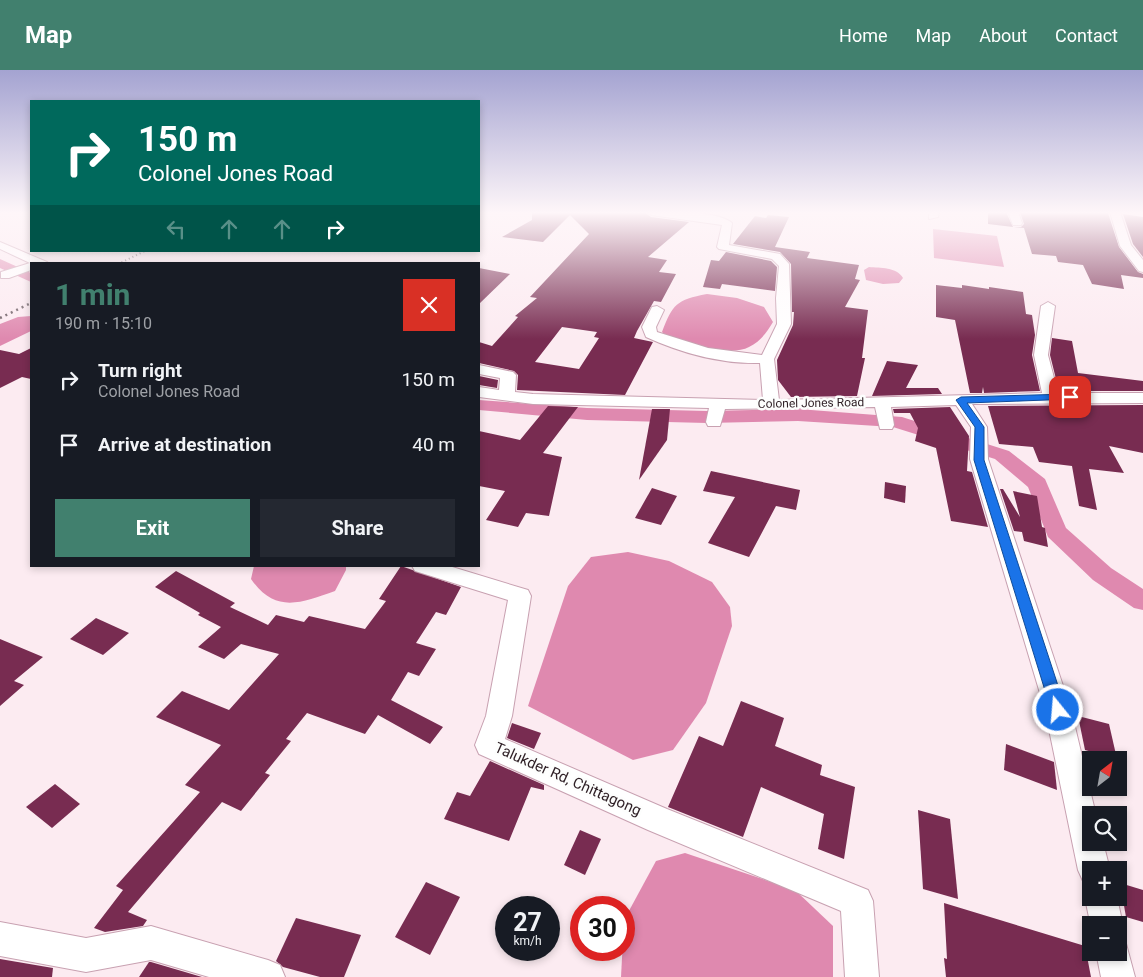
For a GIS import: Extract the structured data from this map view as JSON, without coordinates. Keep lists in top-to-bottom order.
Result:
{
  "streets": {
    "street": ["Colonel Jones Road", "Talukder Rd, Chittagong"]
  },
  "north": "top right",
  "page": {
    "header": "Map",
    "nav": [
      "Home",
      "Map",
      "About",
      "Contact"
    ],
    "turn": ["150 m", "Colonel Jones Road"],
    "heading": ["1 min", "190 m · 15:10"],
    "list": [
      {
        "name": "Turn right",
        "note": "Colonel Jones Road",
        "value": "150 m"
      },
      {
        "name": "Arrive at destination",
        "value": "40 m"
      }
    ],
    "buttons": ["Exit", "Share"],
    "map_buttons": ["+", "−"],
    "speed": "27 km/h",
    "limit": "30"
  }
}
